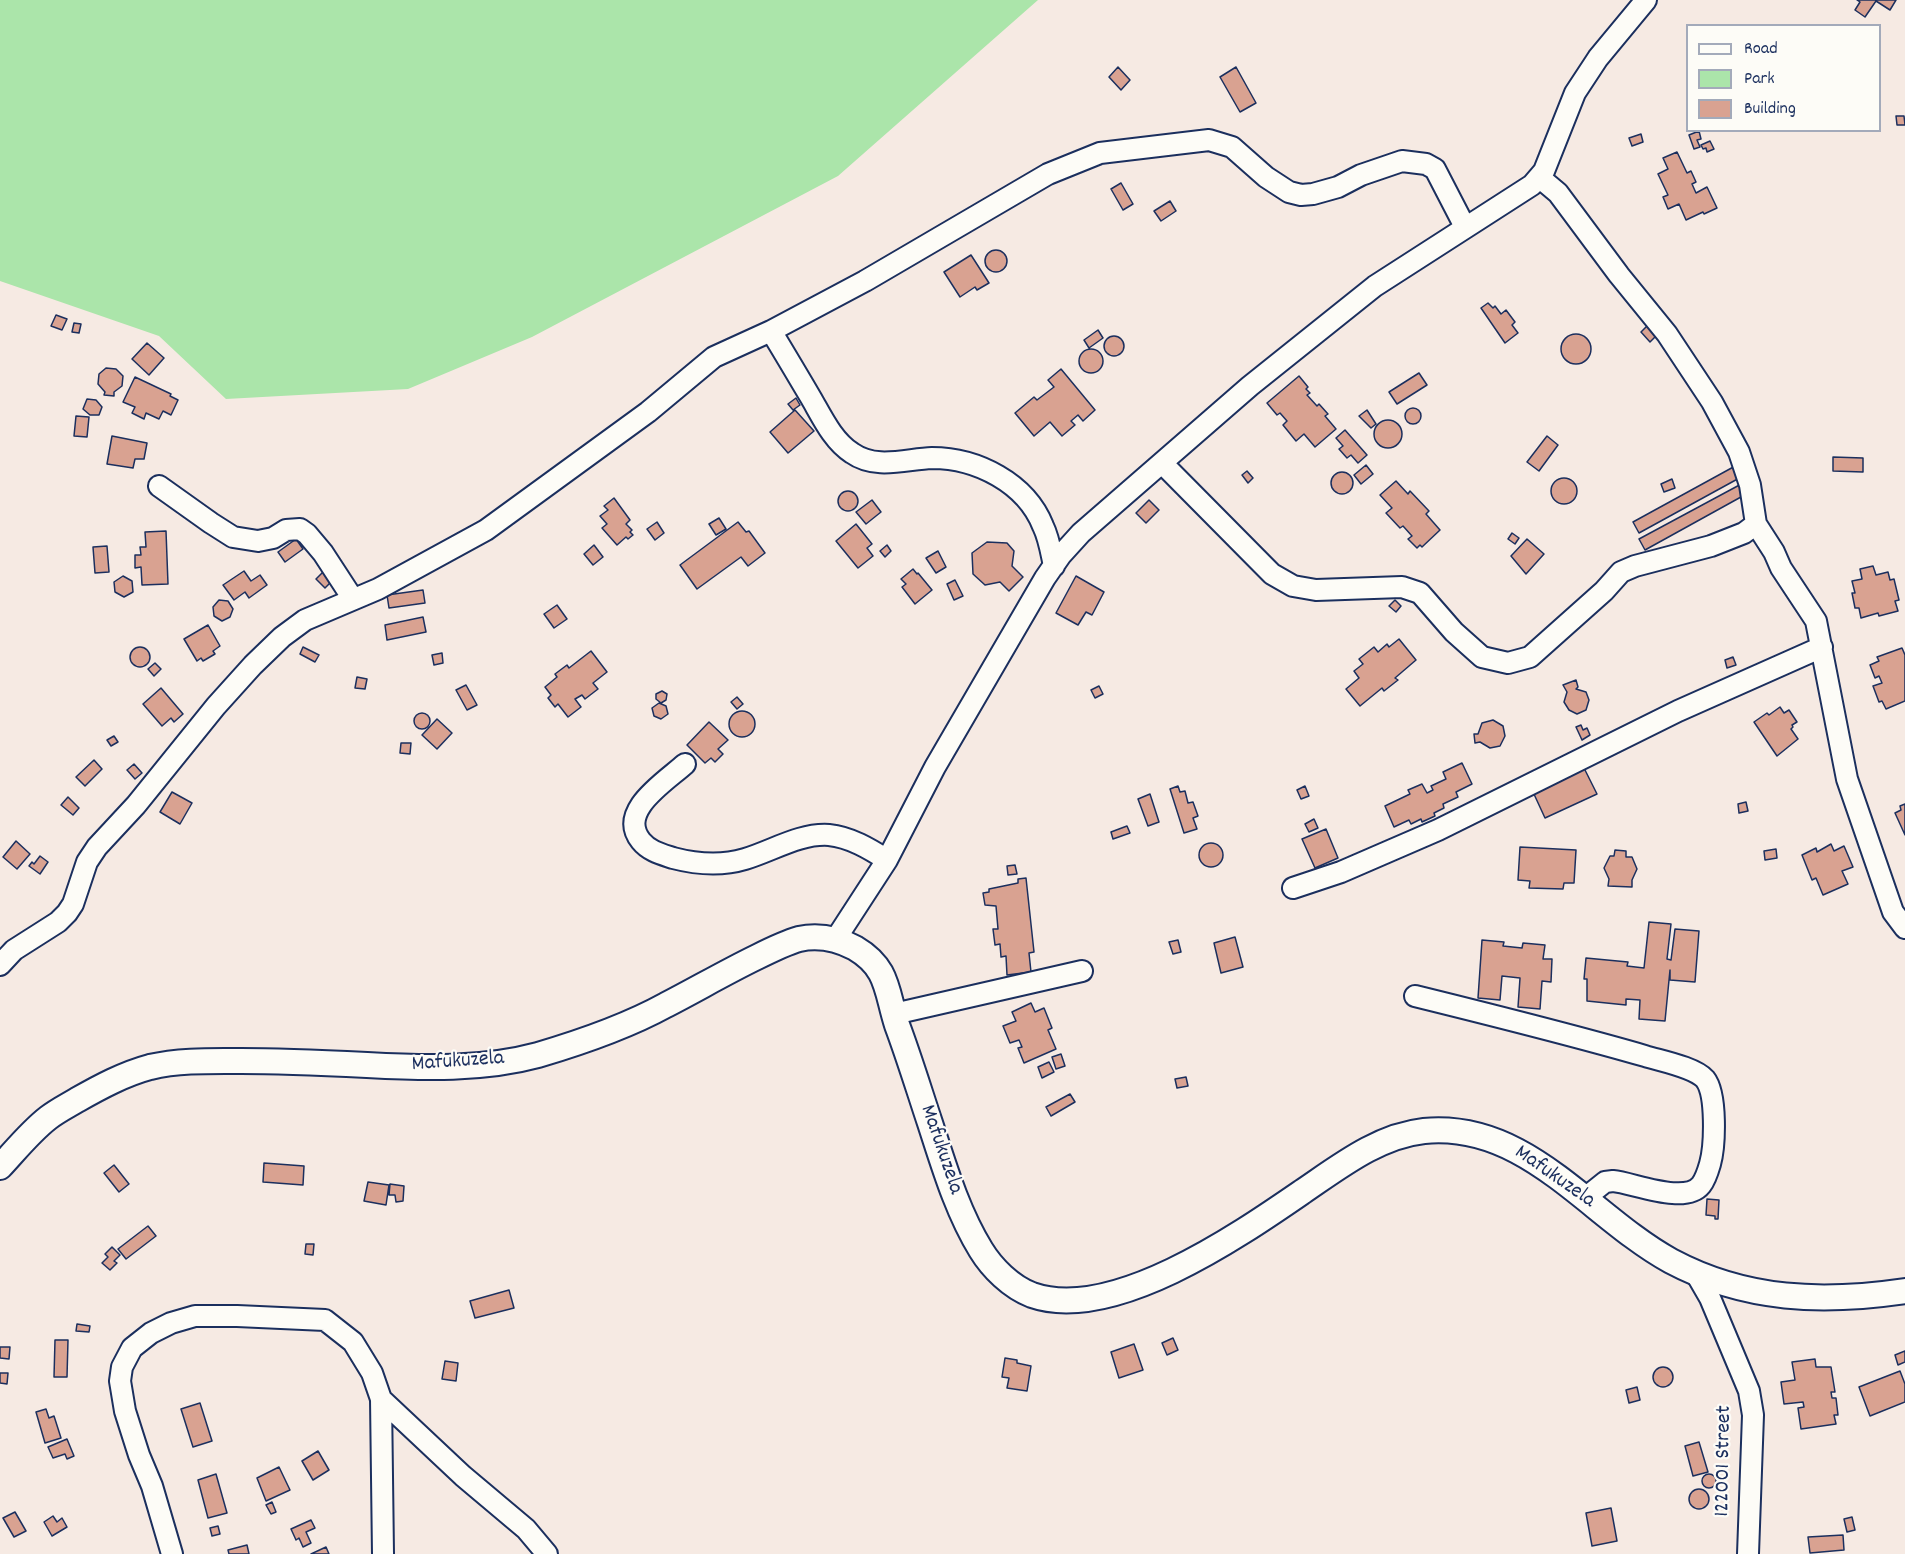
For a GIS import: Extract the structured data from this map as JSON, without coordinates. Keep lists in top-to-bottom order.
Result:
{
  "streets": {
    "main road": ["Mafukuzela"],
    "street": ["122001 Street"]
  },
  "crossings": [
    ["Mafukuzela", "122001 Street"]
  ],
  "legend": ["Road", "Park", "Building"]
}
